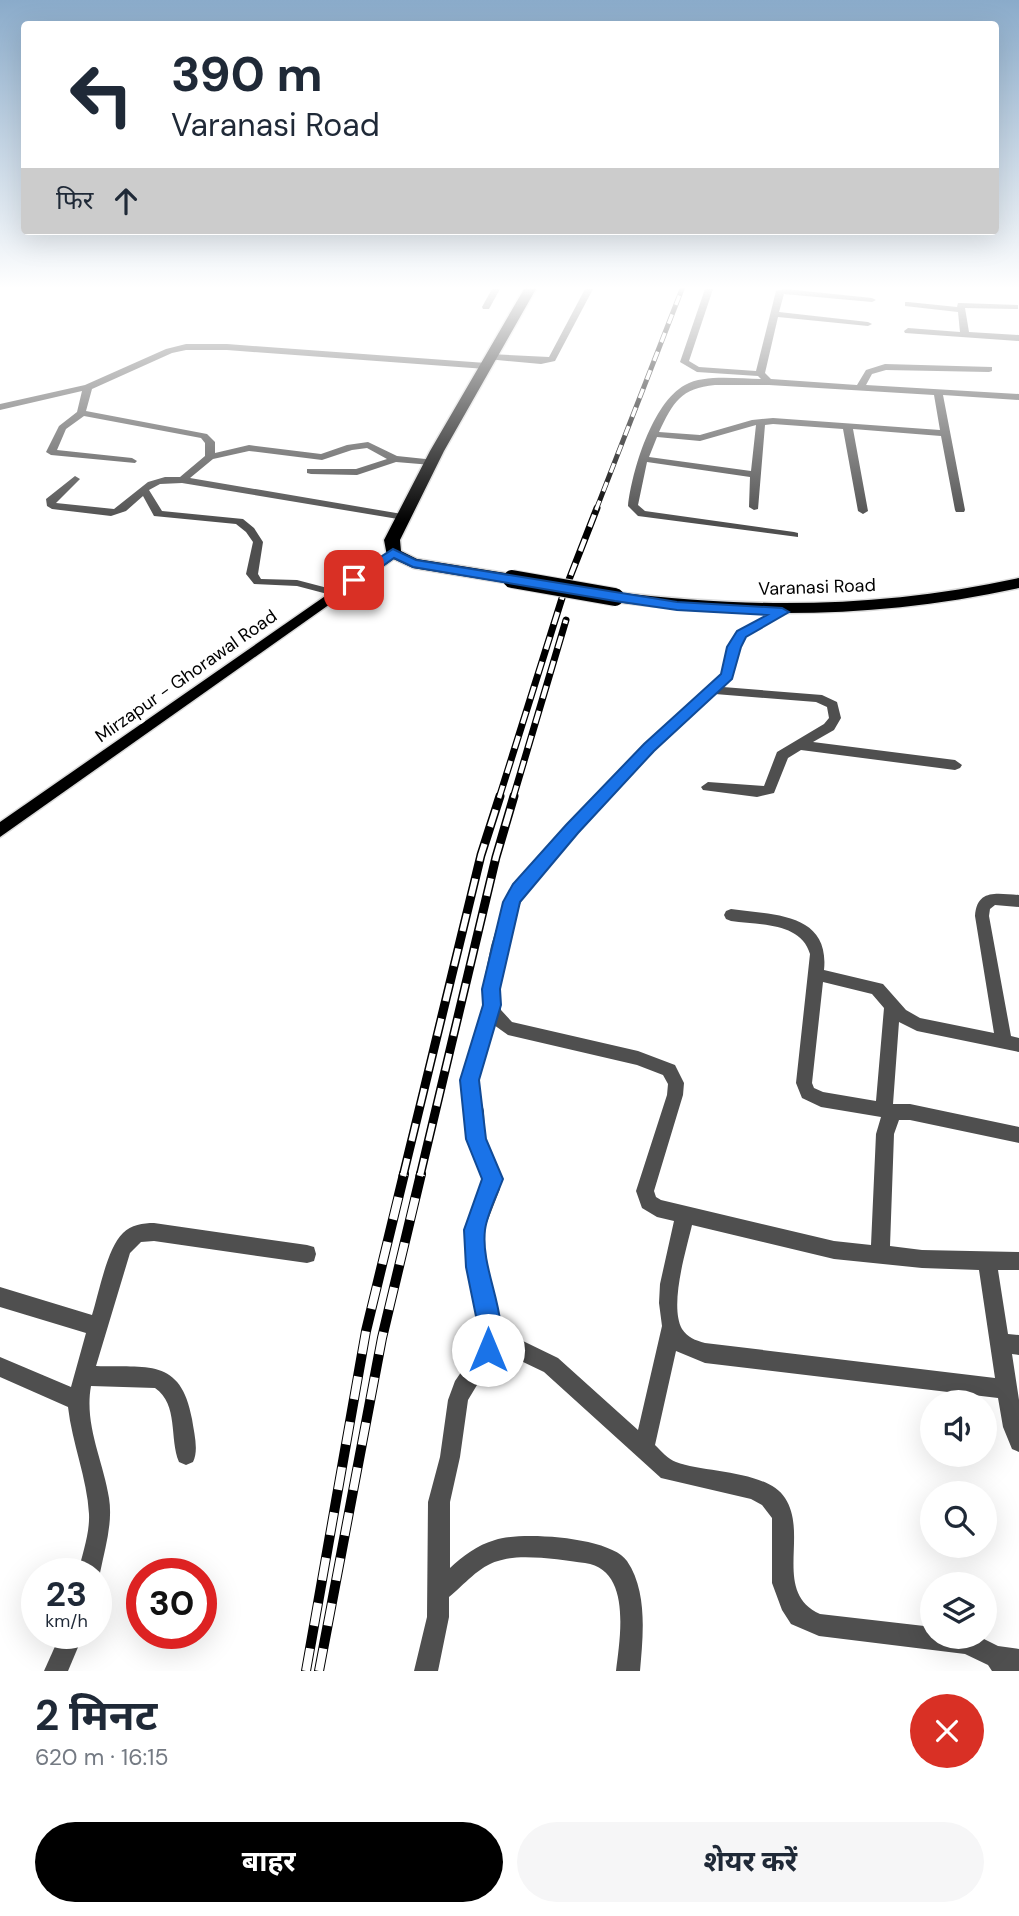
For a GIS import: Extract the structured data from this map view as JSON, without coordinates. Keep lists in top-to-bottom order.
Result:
{
  "streets": {
    "highway": ["Varanasi Road"],
    "main road": ["Mirzapur - Ghorawal Road"]
  },
  "crossings": [
    ["Varanasi Road", "Mirzapur - Ghorawal Road"]
  ],
  "page": {
    "turn": ["390 m", "Varanasi Road"],
    "then": "फिर",
    "speed": "23 km/h",
    "limit": "30",
    "heading": ["2 मिनट", "620 m · 16:15"],
    "buttons": ["बाहर", "शेयर करें"]
  }
}
